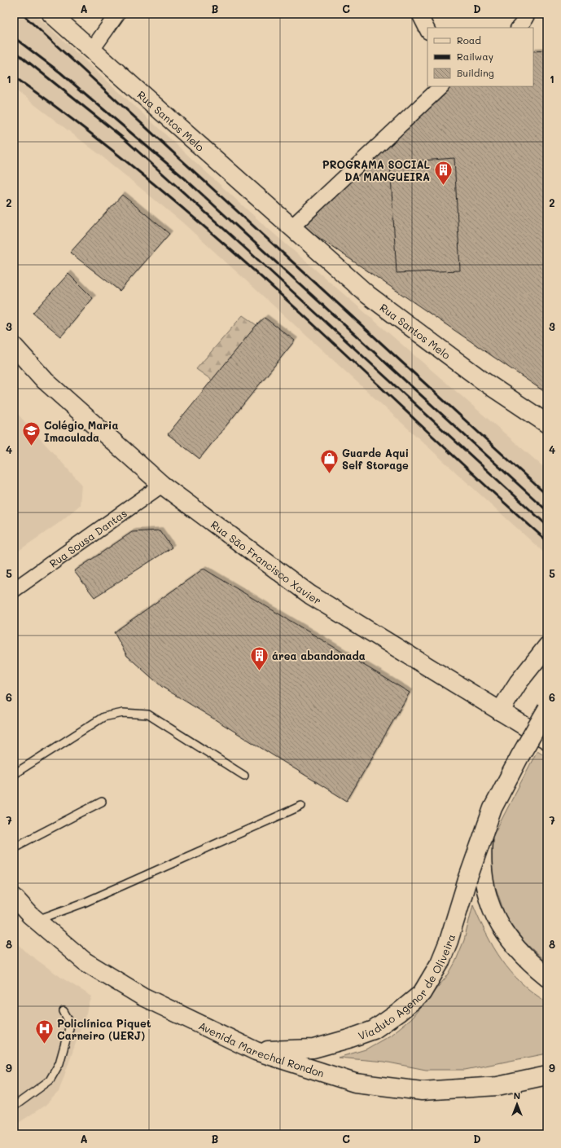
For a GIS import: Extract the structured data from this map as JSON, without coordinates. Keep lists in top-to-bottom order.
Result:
{
  "streets": {
    "main road": [
      "Rua Santos Melo",
      "Rua São Francisco Xavier",
      "Viaduto Agenor de Oliveira",
      "Avenida Marechal Rondon"
    ],
    "street": ["Rua Sousa Dantas"]
  },
  "crossings": [
    ["Rua Sousa Dantas", "Rua São Francisco Xavier"],
    ["Viaduto Agenor de Oliveira", "Avenida Marechal Rondon"]
  ],
  "places": {
    "building": ["PROGRAMA SOCIAL DA MANGUEIRA", "área abandonada"],
    "school or university": ["Colégio Maria Imaculada"],
    "shop": ["Guarde Aqui Self Storage"],
    "hospital": ["Policlínica Piquet Carneiro (UERJ)"]
  },
  "legend": ["Road", "Railway", "Building"],
  "north": "top",
  "grid": {
    "columns": [
      "A",
      "B",
      "C",
      "D"
    ],
    "rows": [
      "1",
      "2",
      "3",
      "4",
      "5",
      "6",
      "7",
      "8",
      "9"
    ]
  }
}
